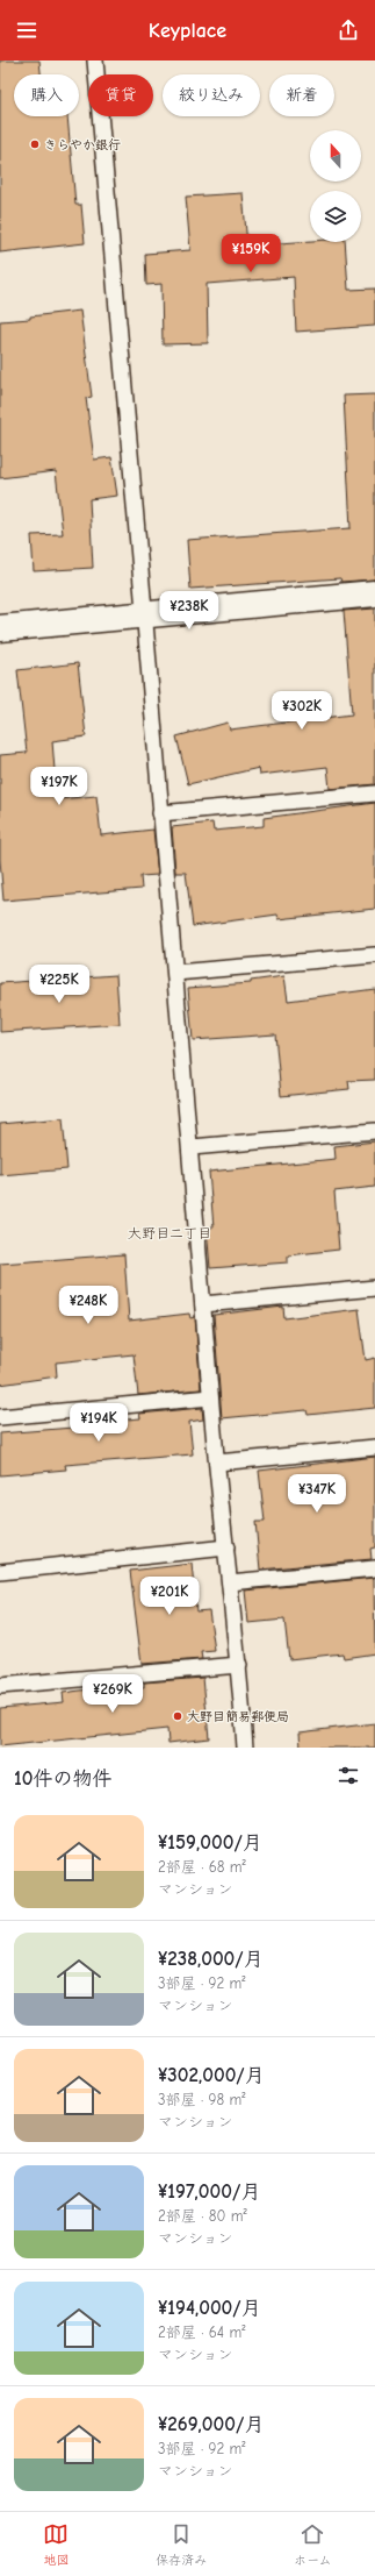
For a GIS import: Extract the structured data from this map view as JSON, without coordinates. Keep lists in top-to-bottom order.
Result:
{
  "districts": ["大野目二丁目"],
  "places": ["きらやか銀行", "大野目簡易郵便局"],
  "north": "top",
  "page": {
    "header": "Keyplace",
    "chip": [
      "購入",
      "賃貸",
      "絞り込み",
      "新着"
    ],
    "price": [
      "¥159K",
      "¥238K",
      "¥302K",
      "¥197K",
      "¥225K",
      "¥248K",
      "¥194K",
      "¥347K",
      "¥201K",
      "¥269K"
    ],
    "heading": "10件の物件",
    "list": [
      {
        "name": "¥159,000/月",
        "note": "2部屋 · 68 m² · マンション"
      },
      {
        "name": "¥238,000/月",
        "note": "3部屋 · 92 m² · マンション"
      },
      {
        "name": "¥302,000/月",
        "note": "3部屋 · 98 m² · マンション"
      },
      {
        "name": "¥197,000/月",
        "note": "2部屋 · 80 m² · マンション"
      },
      {
        "name": "¥194,000/月",
        "note": "2部屋 · 64 m² · マンション"
      },
      {
        "name": "¥269,000/月",
        "note": "3部屋 · 92 m² · マンション"
      }
    ],
    "tabs": ["地図", "保存済み", "ホーム"]
  }
}
